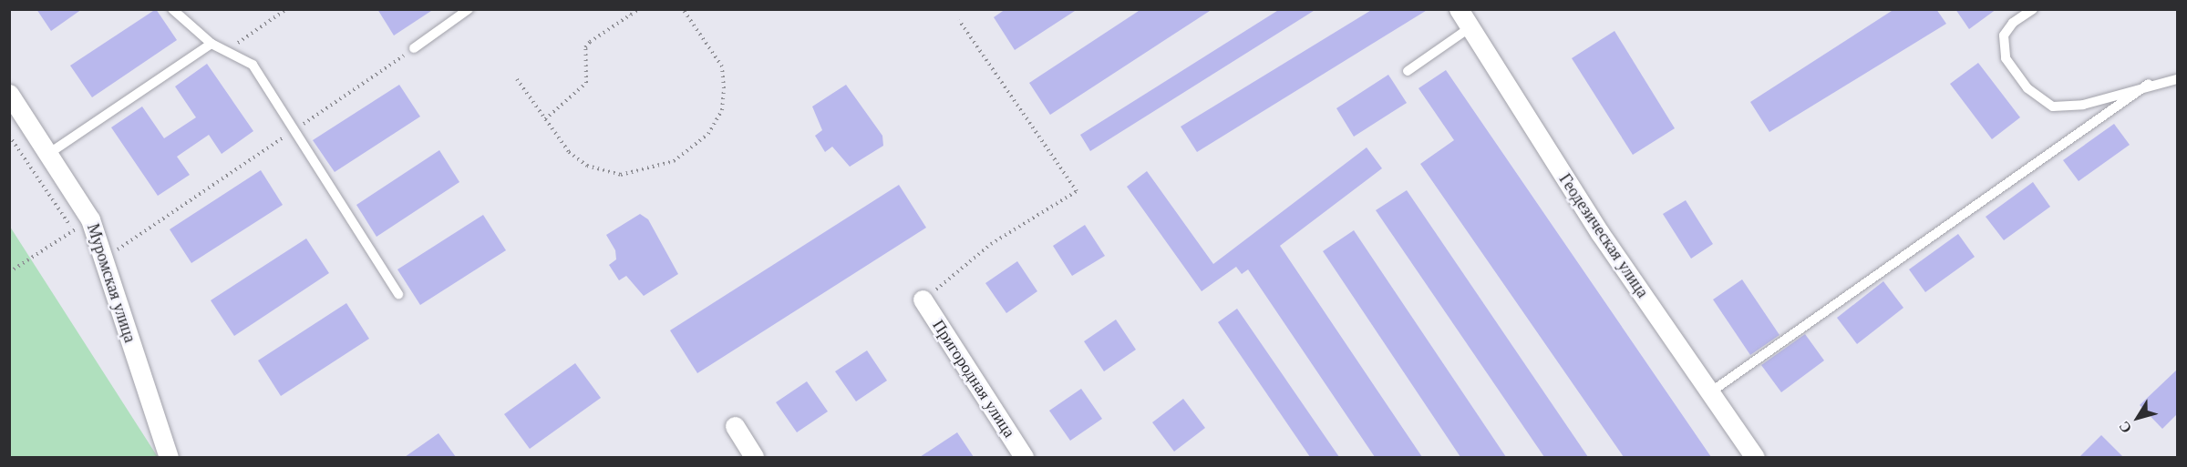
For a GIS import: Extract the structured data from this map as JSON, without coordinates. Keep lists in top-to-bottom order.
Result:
{
  "streets": {
    "street": ["Геодезическая улица", "Муромская улица", "Пригородная улица"]
  },
  "north": "bottom left"
}
